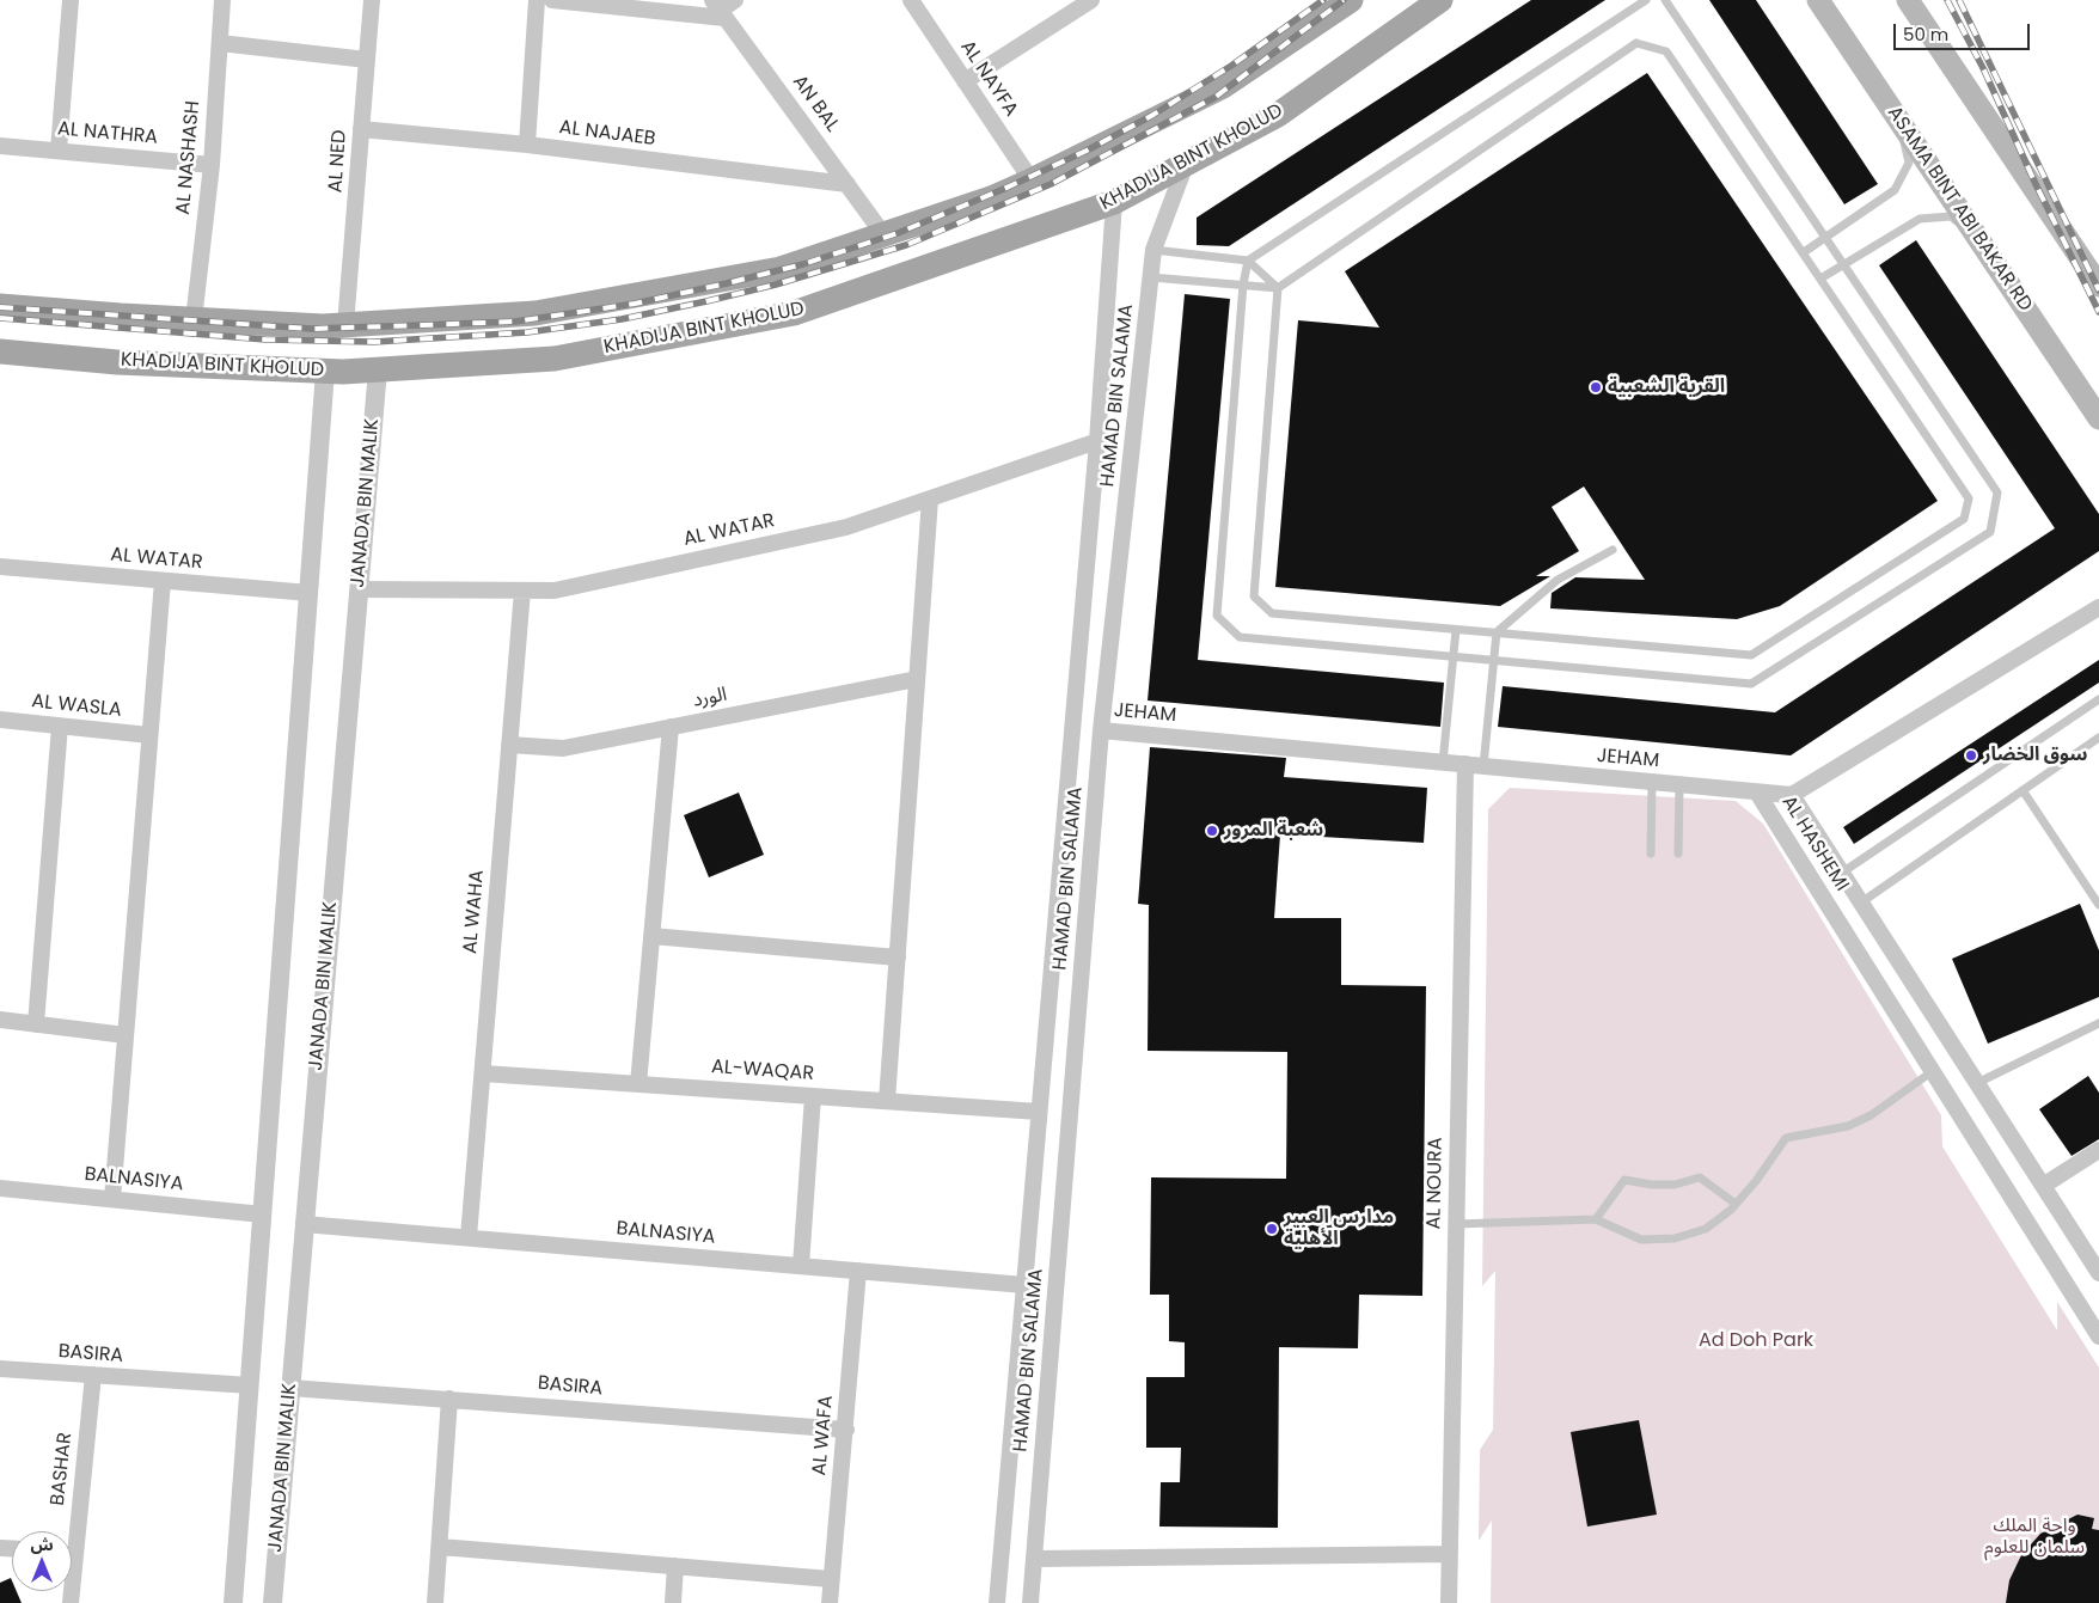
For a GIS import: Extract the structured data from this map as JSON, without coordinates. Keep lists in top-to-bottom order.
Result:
{
  "streets": {
    "main road": ["KHADIJA BINT KHOLUD", "ASAMA BINT ABI BAKAR RD"],
    "street": [
      "AL NAYFA",
      "AN BAL",
      "AL NATHRA",
      "AL NAJAEB",
      "AL NASHASH",
      "AL NED",
      "HAMAD BIN SALAMA",
      "JANADA BIN MALIK",
      "AL WATAR",
      "الورد",
      "AL WASLA",
      "JEHAM",
      "AL HASHEMI",
      "AL WAHA",
      "AL-WAQAR",
      "BALNASIYA",
      "AL NOURA",
      "BASIRA",
      "AL WAFA",
      "BASHAR"
    ]
  },
  "crossings": [
    ["AN BAL", "AL NAJAEB"],
    ["AL NATHRA", "AL NASHASH"],
    ["AL NAJAEB", "AL NED"],
    ["KHADIJA BINT KHOLUD", "HAMAD BIN SALAMA"],
    ["KHADIJA BINT KHOLUD", "JANADA BIN MALIK"],
    ["HAMAD BIN SALAMA", "AL WATAR"],
    ["HAMAD BIN SALAMA", "JEHAM"],
    ["HAMAD BIN SALAMA", "AL-WAQAR"],
    ["HAMAD BIN SALAMA", "BALNASIYA"],
    ["JANADA BIN MALIK", "AL WATAR"],
    ["JANADA BIN MALIK", "BALNASIYA"],
    ["JANADA BIN MALIK", "BASIRA"],
    ["AL WATAR", "AL WAHA"],
    ["الورد", "AL WAHA"],
    ["JEHAM", "AL HASHEMI"],
    ["JEHAM", "AL NOURA"],
    ["AL WAHA", "AL-WAQAR"],
    ["AL WAHA", "BALNASIYA"],
    ["BALNASIYA", "AL WAFA"],
    ["BASIRA", "AL WAFA"],
    ["BASIRA", "BASHAR"]
  ],
  "parks": ["Ad Doh Park", "واحة الملك سلمان للعلوم"],
  "places": [
    "القرية الشعبية",
    "سوق الخضار",
    "شعبة المرور",
    "مدارس العبير الأهلية"
  ],
  "scale_bar": "50 m",
  "north": "top"
}
